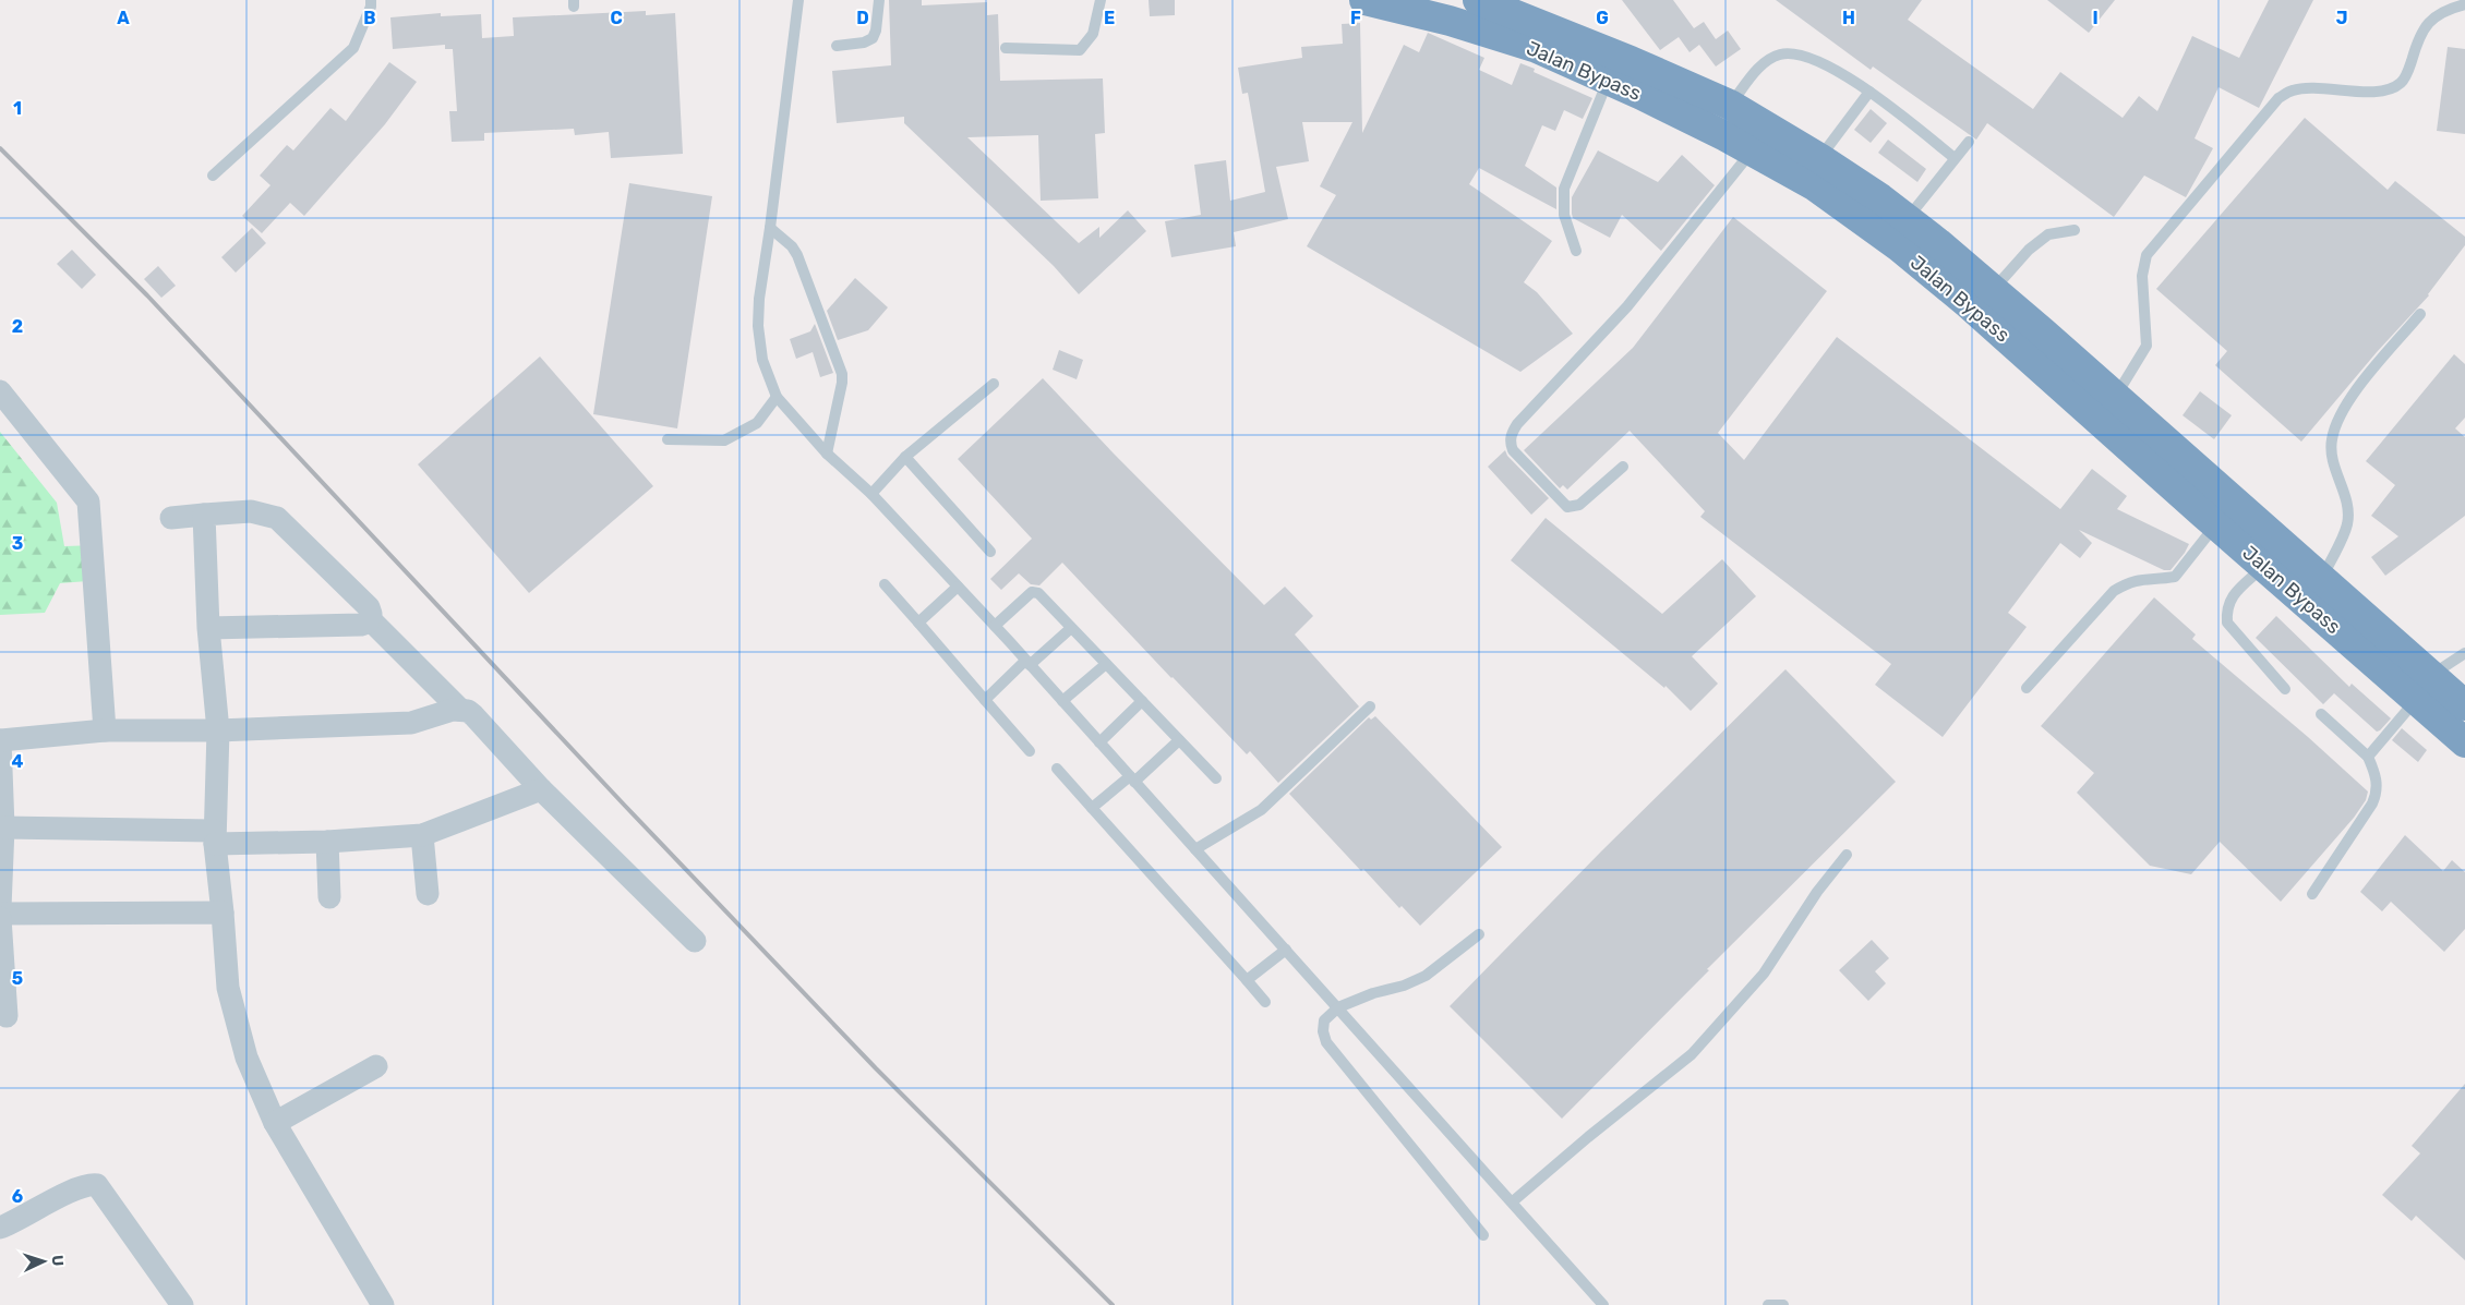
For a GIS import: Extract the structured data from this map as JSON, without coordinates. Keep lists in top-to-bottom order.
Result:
{
  "streets": {
    "highway": ["Jalan Bypass"]
  },
  "north": "right",
  "grid": {
    "columns": [
      "A",
      "B",
      "C",
      "D",
      "E",
      "F",
      "G",
      "H",
      "I",
      "J"
    ],
    "rows": [
      "1",
      "2",
      "3",
      "4",
      "5",
      "6"
    ]
  }
}
